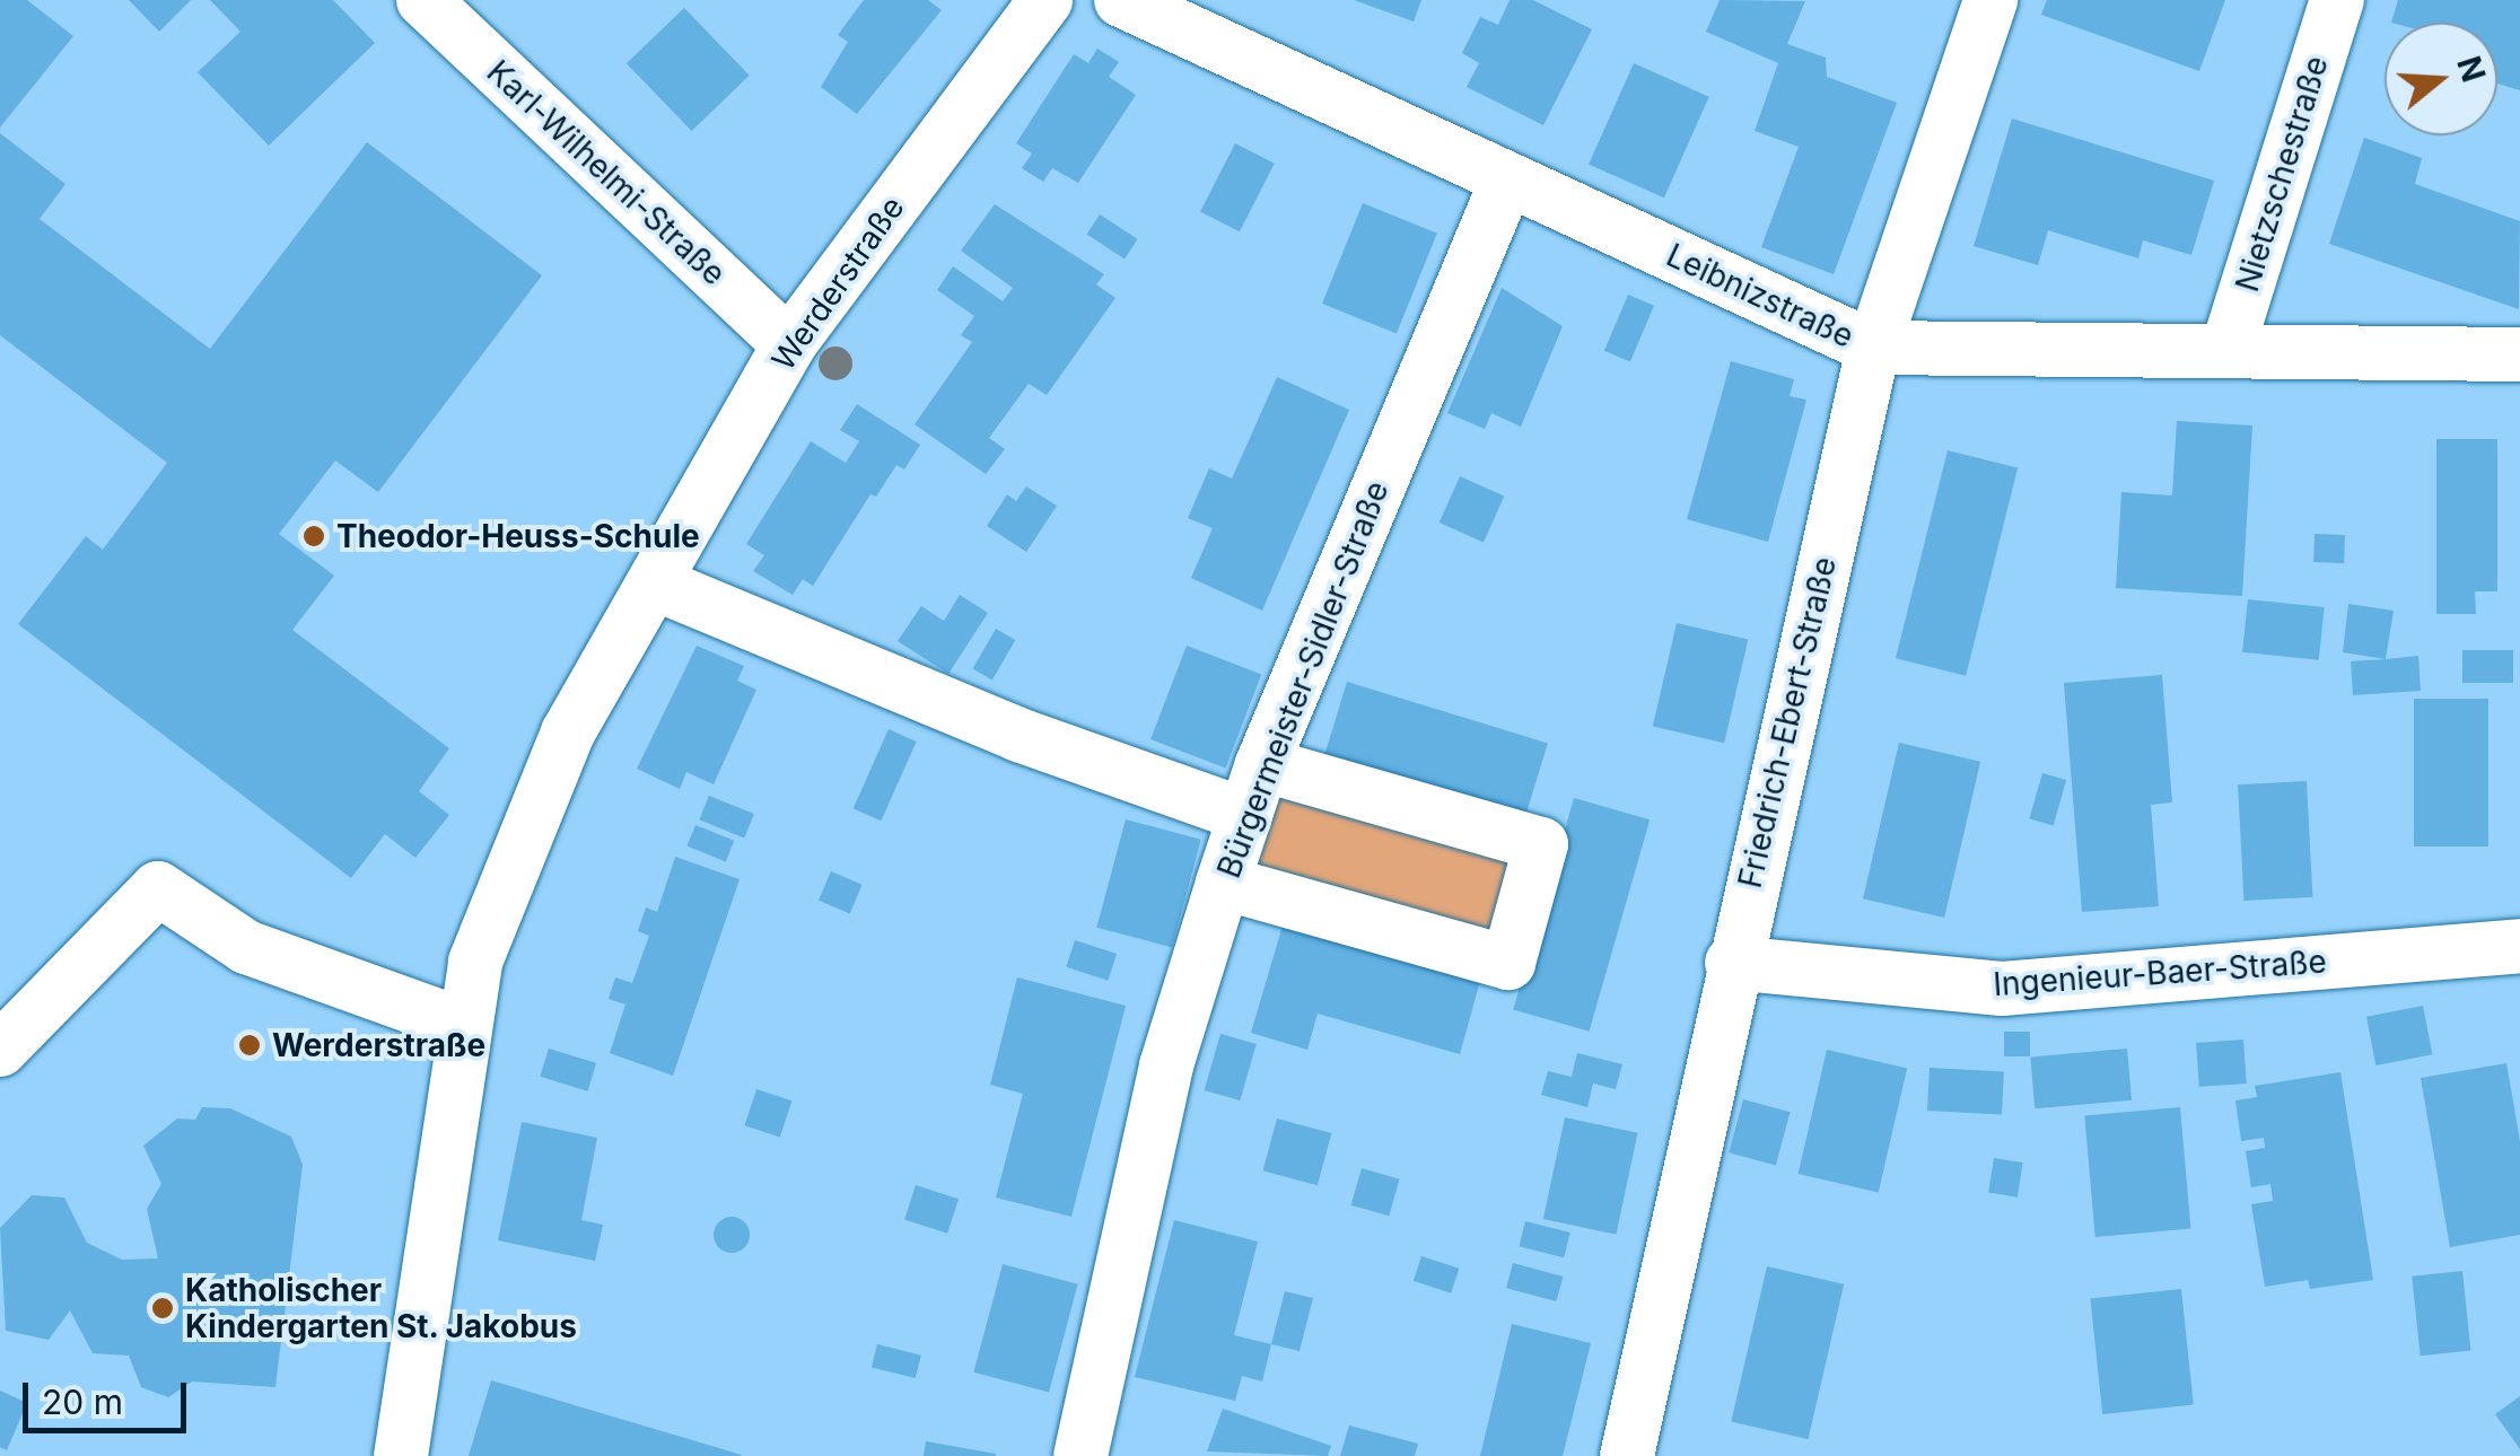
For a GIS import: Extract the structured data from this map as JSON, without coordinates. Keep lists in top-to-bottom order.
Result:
{
  "streets": {
    "street": [
      "Karl-Wilhelmi-Straße",
      "Nietzschestraße",
      "Werderstraße",
      "Leibnizstraße",
      "Bürgermeister-Sidler-Straße",
      "Friedrich-Ebert-Straße",
      "Ingenieur-Baer-Straße"
    ]
  },
  "crossings": [
    ["Karl-Wilhelmi-Straße", "Werderstraße"],
    ["Nietzschestraße", "Leibnizstraße"],
    ["Leibnizstraße", "Bürgermeister-Sidler-Straße"],
    ["Leibnizstraße", "Friedrich-Ebert-Straße"],
    ["Friedrich-Ebert-Straße", "Ingenieur-Baer-Straße"]
  ],
  "places": ["Theodor-Heuss-Schule", "Werderstraße", "Katholischer Kindergarten St. Jakobus"],
  "scale_bar": "20 m",
  "north": "right"
}
